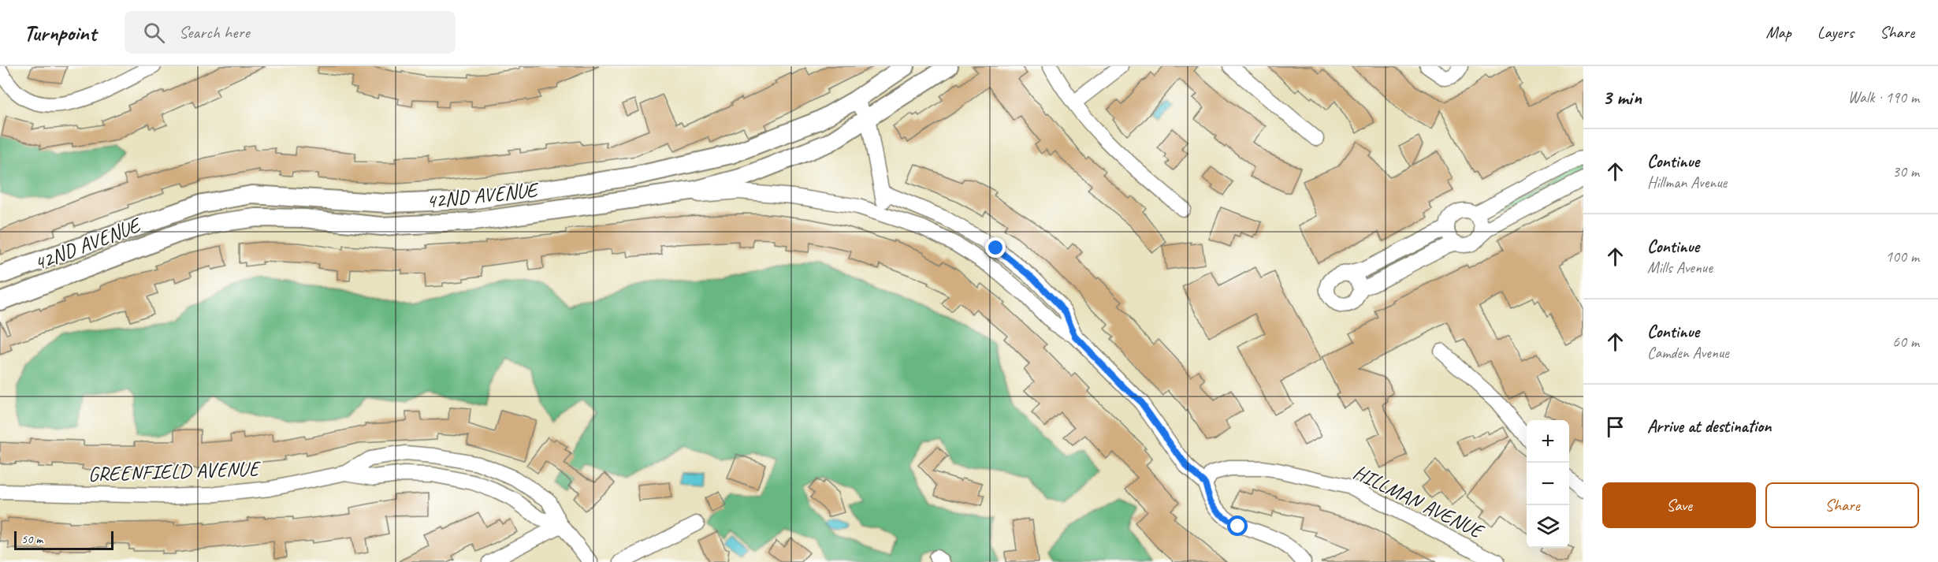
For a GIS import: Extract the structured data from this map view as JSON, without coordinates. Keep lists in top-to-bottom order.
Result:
{
  "streets": {
    "street": ["42ND AVENUE", "GREENFIELD AVENUE", "HILLMAN AVENUE"]
  },
  "scale_bar": "50 m",
  "page": {
    "header": "Turnpoint",
    "search": "Search here",
    "nav": ["Map", "Layers", "Share"],
    "heading": ["3 min", "Walk · 190 m"],
    "list": [
      ["Continue", "Hillman Avenue", "30 m"],
      ["Continue", "Mills Avenue", "100 m"],
      ["Continue", "Camden Avenue", "60 m"],
      "Arrive at destination"
    ],
    "map_buttons": ["+", "−"],
    "buttons": ["Save", "Share"],
    "scale": "50 m"
  }
}
